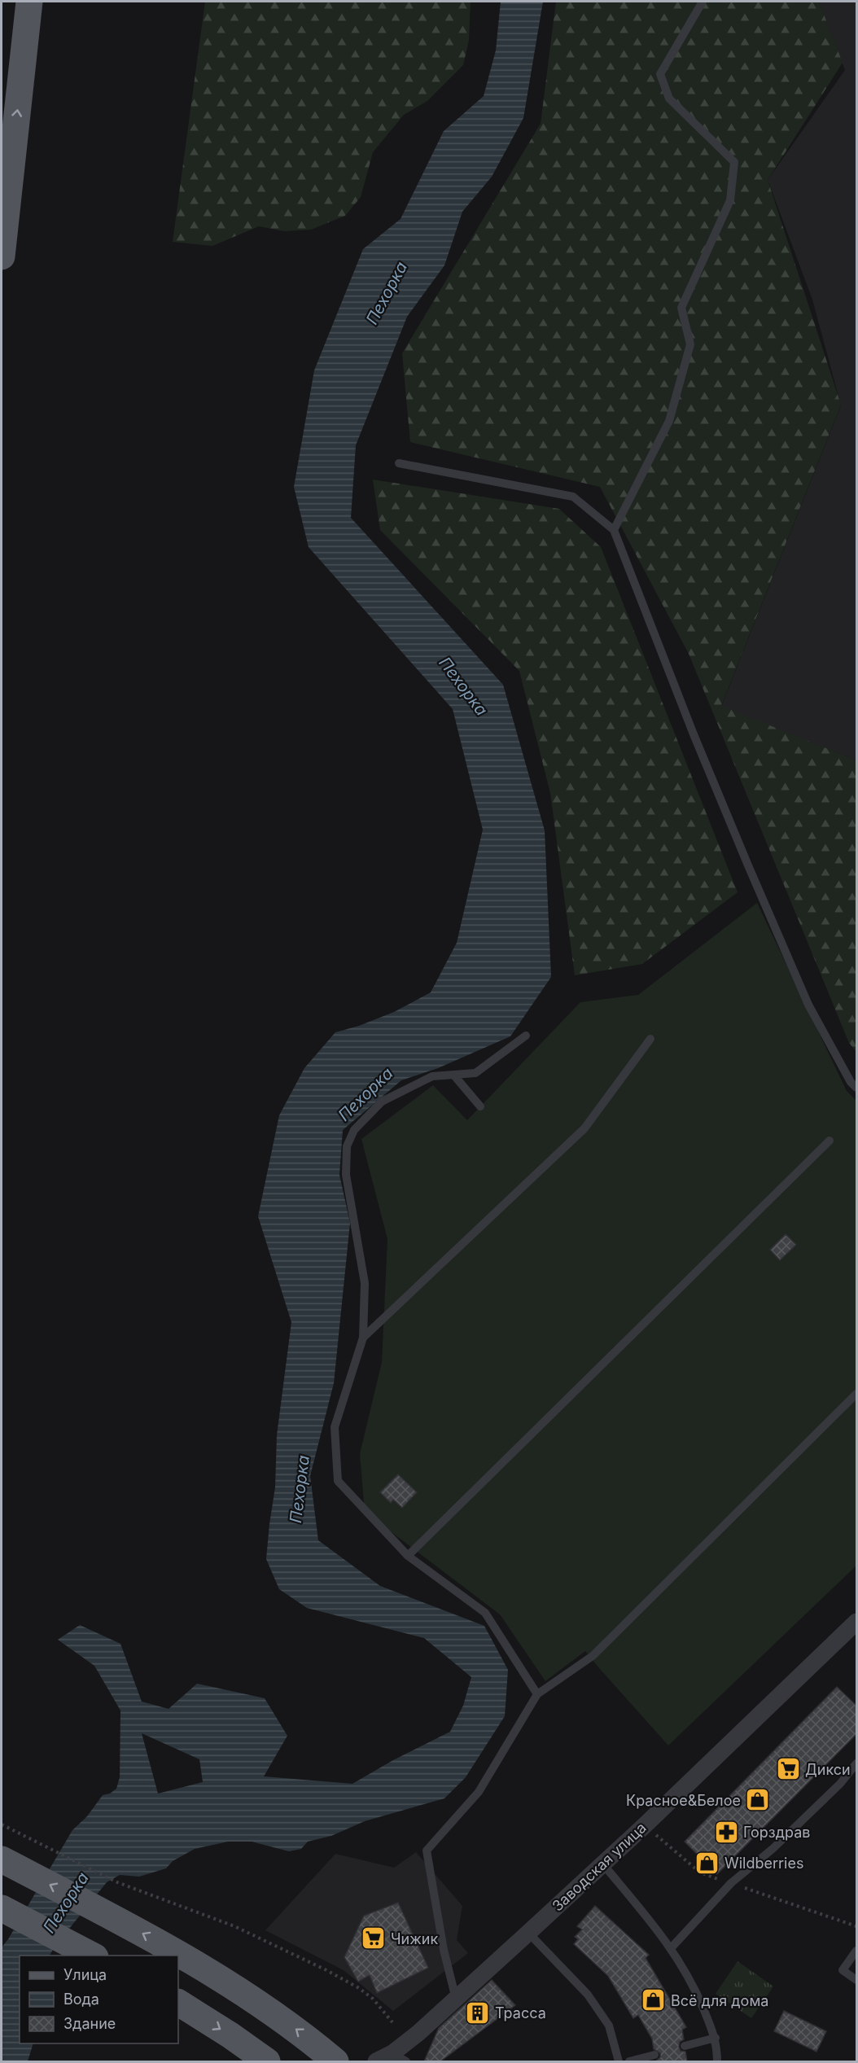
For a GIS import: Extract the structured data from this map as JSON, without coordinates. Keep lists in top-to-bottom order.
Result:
{
  "streets": {
    "street": ["Заводская улица"]
  },
  "water": ["Пехорка"],
  "places": {
    "supermarket": ["Дикси", "Чижик"],
    "shop": ["Красное&Белое", "Wildberries", "Всё для дома"],
    "pharmacy": ["Горздрав"],
    "building": ["Трасса"]
  },
  "legend": ["Улица", "Вода", "Здание"]
}
